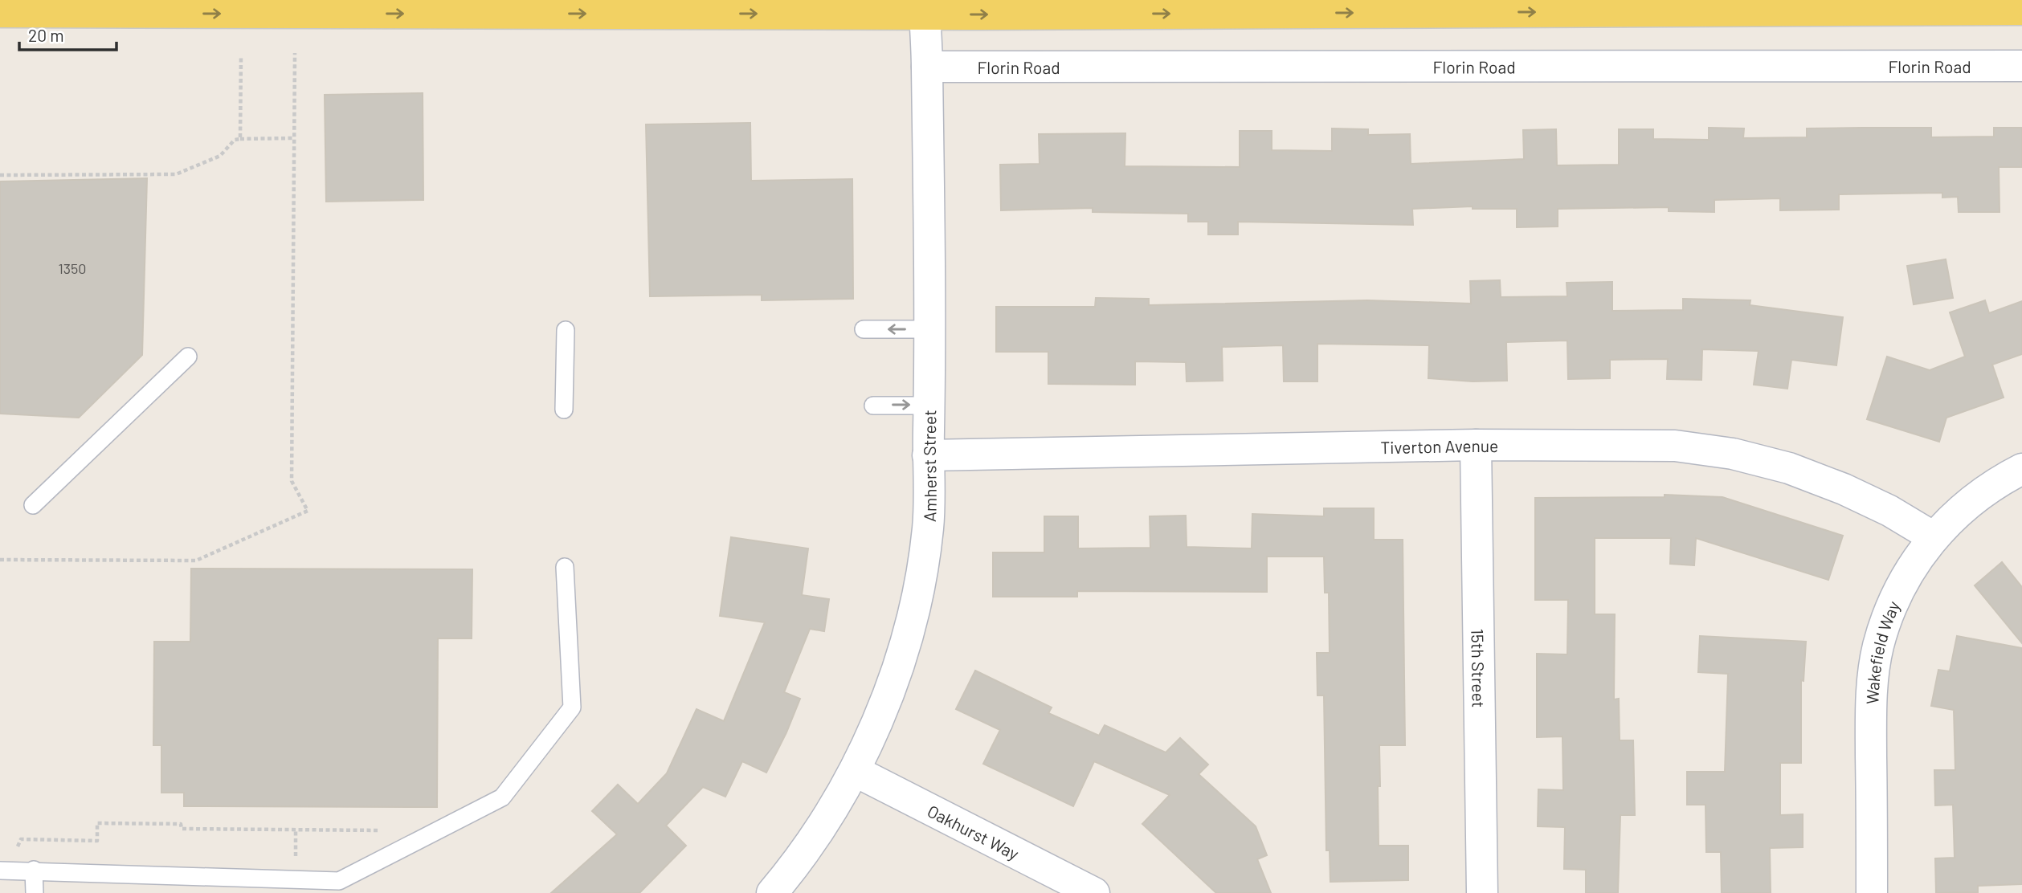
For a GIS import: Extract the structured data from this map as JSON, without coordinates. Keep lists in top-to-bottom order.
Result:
{
  "streets": {
    "street": [
      "Florin Road",
      "Tiverton Avenue",
      "Amherst Street",
      "Wakefield Way",
      "15th Street",
      "Oakhurst Way"
    ]
  },
  "crossings": [
    ["Florin Road", "Amherst Street"],
    ["Tiverton Avenue", "Amherst Street"],
    ["Tiverton Avenue", "Wakefield Way"],
    ["Tiverton Avenue", "15th Street"],
    ["Amherst Street", "Oakhurst Way"]
  ],
  "house_numbers": ["1350"],
  "scale_bar": "20 m"
}
